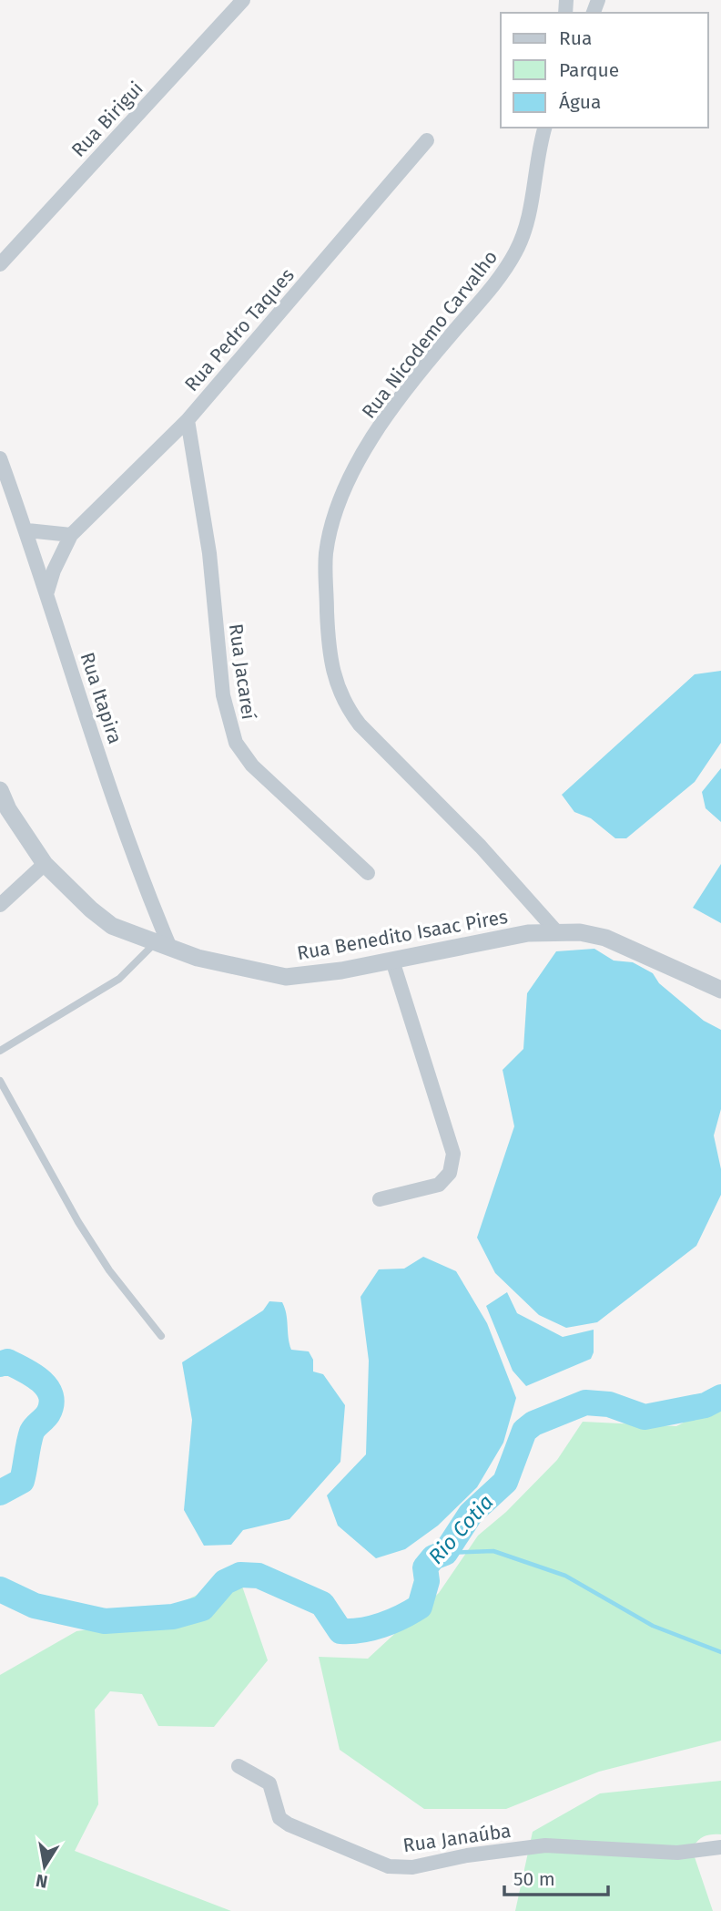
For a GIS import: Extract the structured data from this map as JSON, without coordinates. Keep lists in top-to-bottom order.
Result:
{
  "streets": {
    "street": [
      "Rua Birigui",
      "Rua Pedro Taques",
      "Rua Nicodemo Carvalho",
      "Rua Jacareí",
      "Rua Itapira",
      "Rua Benedito Isaac Pires",
      "Rua Janaúba"
    ]
  },
  "crossings": [
    ["Rua Pedro Taques", "Rua Jacareí"],
    ["Rua Pedro Taques", "Rua Itapira"],
    ["Rua Nicodemo Carvalho", "Rua Benedito Isaac Pires"],
    ["Rua Itapira", "Rua Benedito Isaac Pires"]
  ],
  "water": ["Rio Cotia"],
  "legend": ["Rua", "Parque", "Água"],
  "scale_bar": "50 m",
  "north": "bottom"
}
